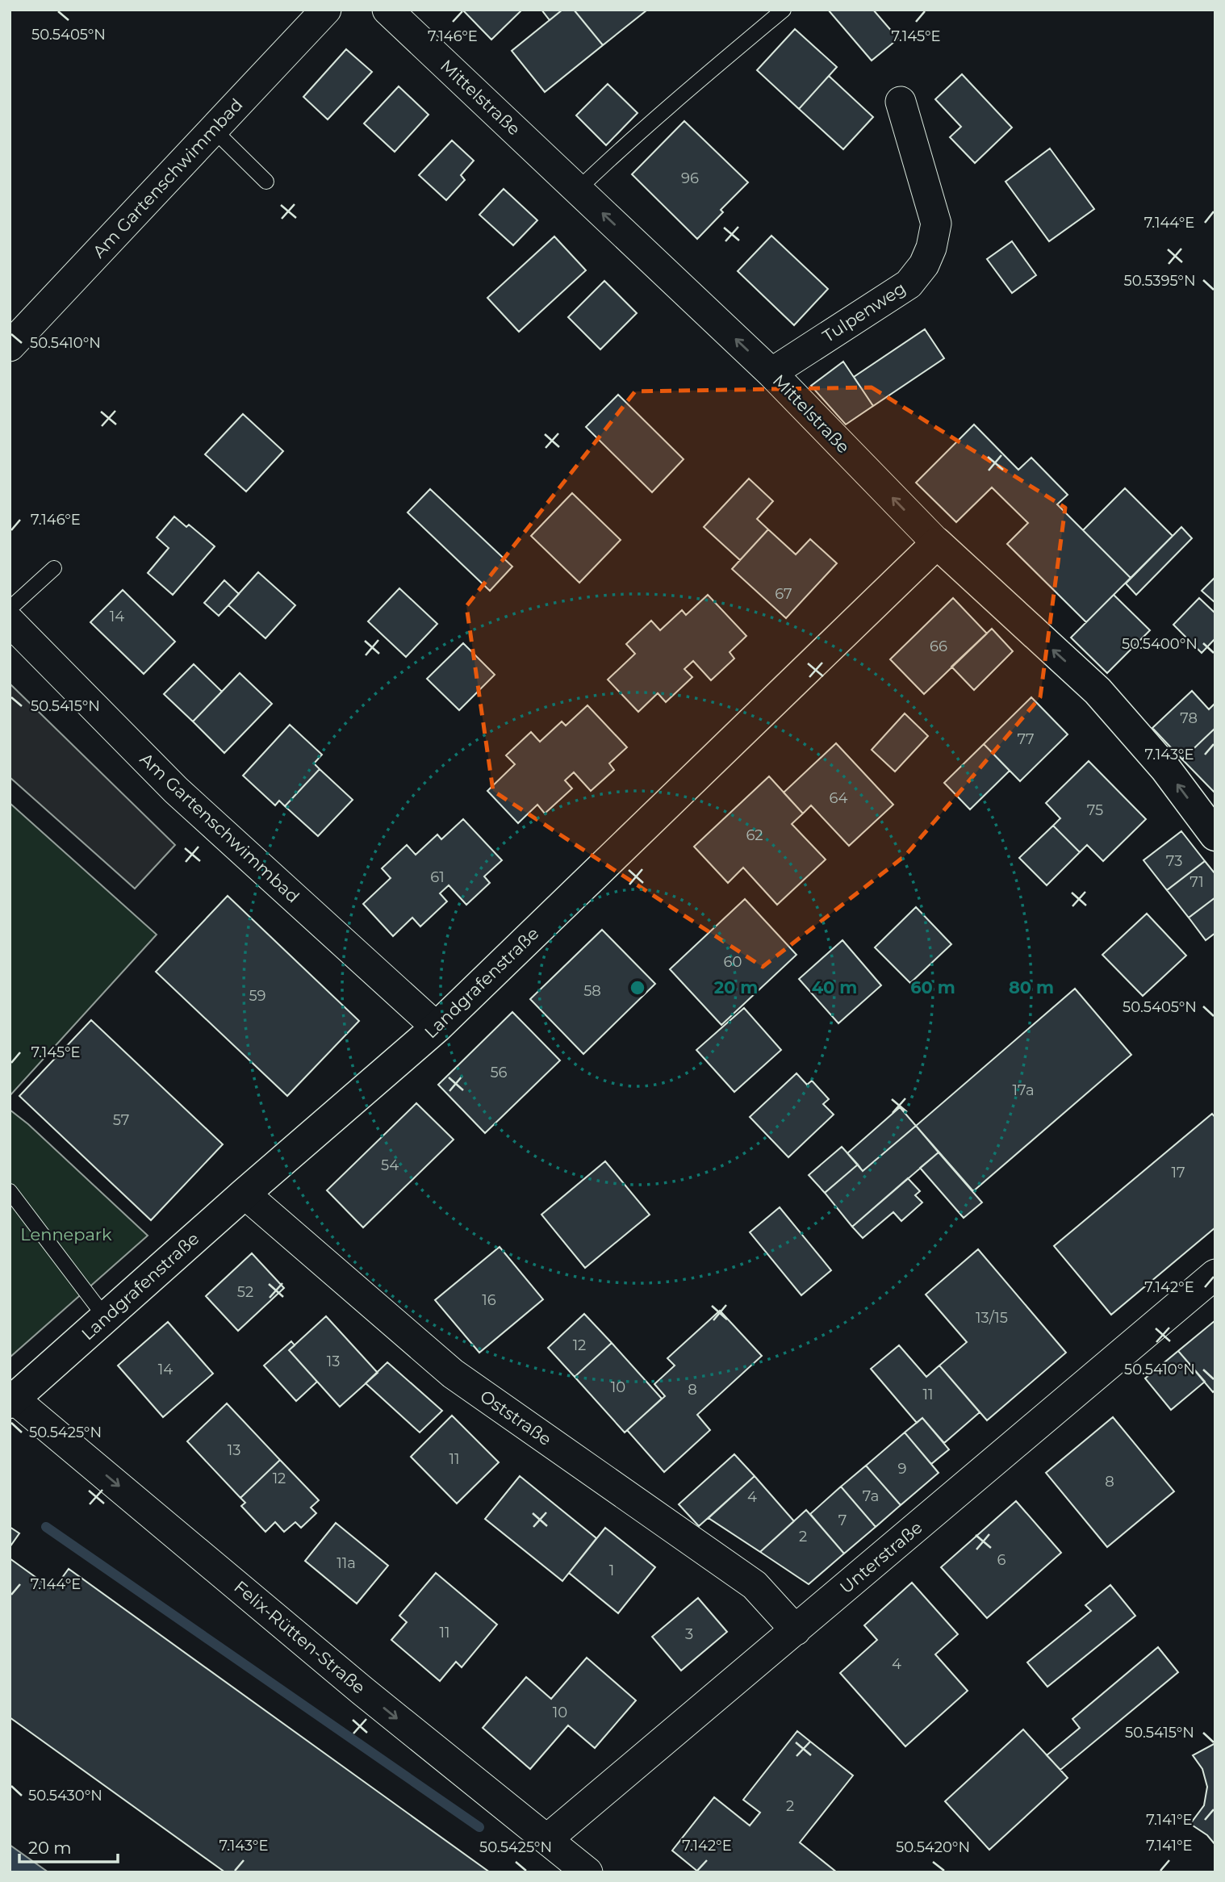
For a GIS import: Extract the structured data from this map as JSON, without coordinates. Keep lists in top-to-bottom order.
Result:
{
  "streets": {
    "street": [
      "Mittelstraße",
      "Am Gartenschwimmbad",
      "Tulpenweg",
      "Landgrafenstraße",
      "Oststraße",
      "Unterstraße",
      "Felix-Rütten-Straße"
    ]
  },
  "crossings": [
    ["Mittelstraße", "Tulpenweg"],
    ["Mittelstraße", "Landgrafenstraße"],
    ["Am Gartenschwimmbad", "Landgrafenstraße"],
    ["Landgrafenstraße", "Oststraße"],
    ["Landgrafenstraße", "Felix-Rütten-Straße"],
    ["Oststraße", "Unterstraße"],
    ["Unterstraße", "Felix-Rütten-Straße"]
  ],
  "one_way": ["Mittelstraße", "Felix-Rütten-Straße"],
  "parks": ["Lennepark"],
  "house_numbers": [
    "96",
    "67",
    "14",
    "66",
    "78",
    "77",
    "64",
    "75",
    "62",
    "73",
    "61",
    "71",
    "60",
    "58",
    "59",
    "56",
    "17a",
    "57",
    "54",
    "17",
    "52",
    "16",
    "13/15",
    "12",
    "13",
    "14",
    "10",
    "8",
    "11",
    "13",
    "11",
    "9",
    "12",
    "8",
    "7a",
    "4",
    "7",
    "2",
    "6",
    "11a",
    "1",
    "11",
    "3",
    "4",
    "10",
    "2"
  ],
  "scale_bar": "20 m",
  "coordinates": [
    "50.5405°N",
    "7.146°E",
    "7.145°E",
    "7.144°E",
    "50.5395°N",
    "50.5410°N",
    "50.5400°N",
    "50.5415°N",
    "7.143°E",
    "7.142°E",
    "50.5425°N",
    "50.5430°N",
    "7.141°E",
    "50.5420°N"
  ],
  "rings": [
    "20 m",
    "40 m",
    "60 m",
    "80 m"
  ]
}
